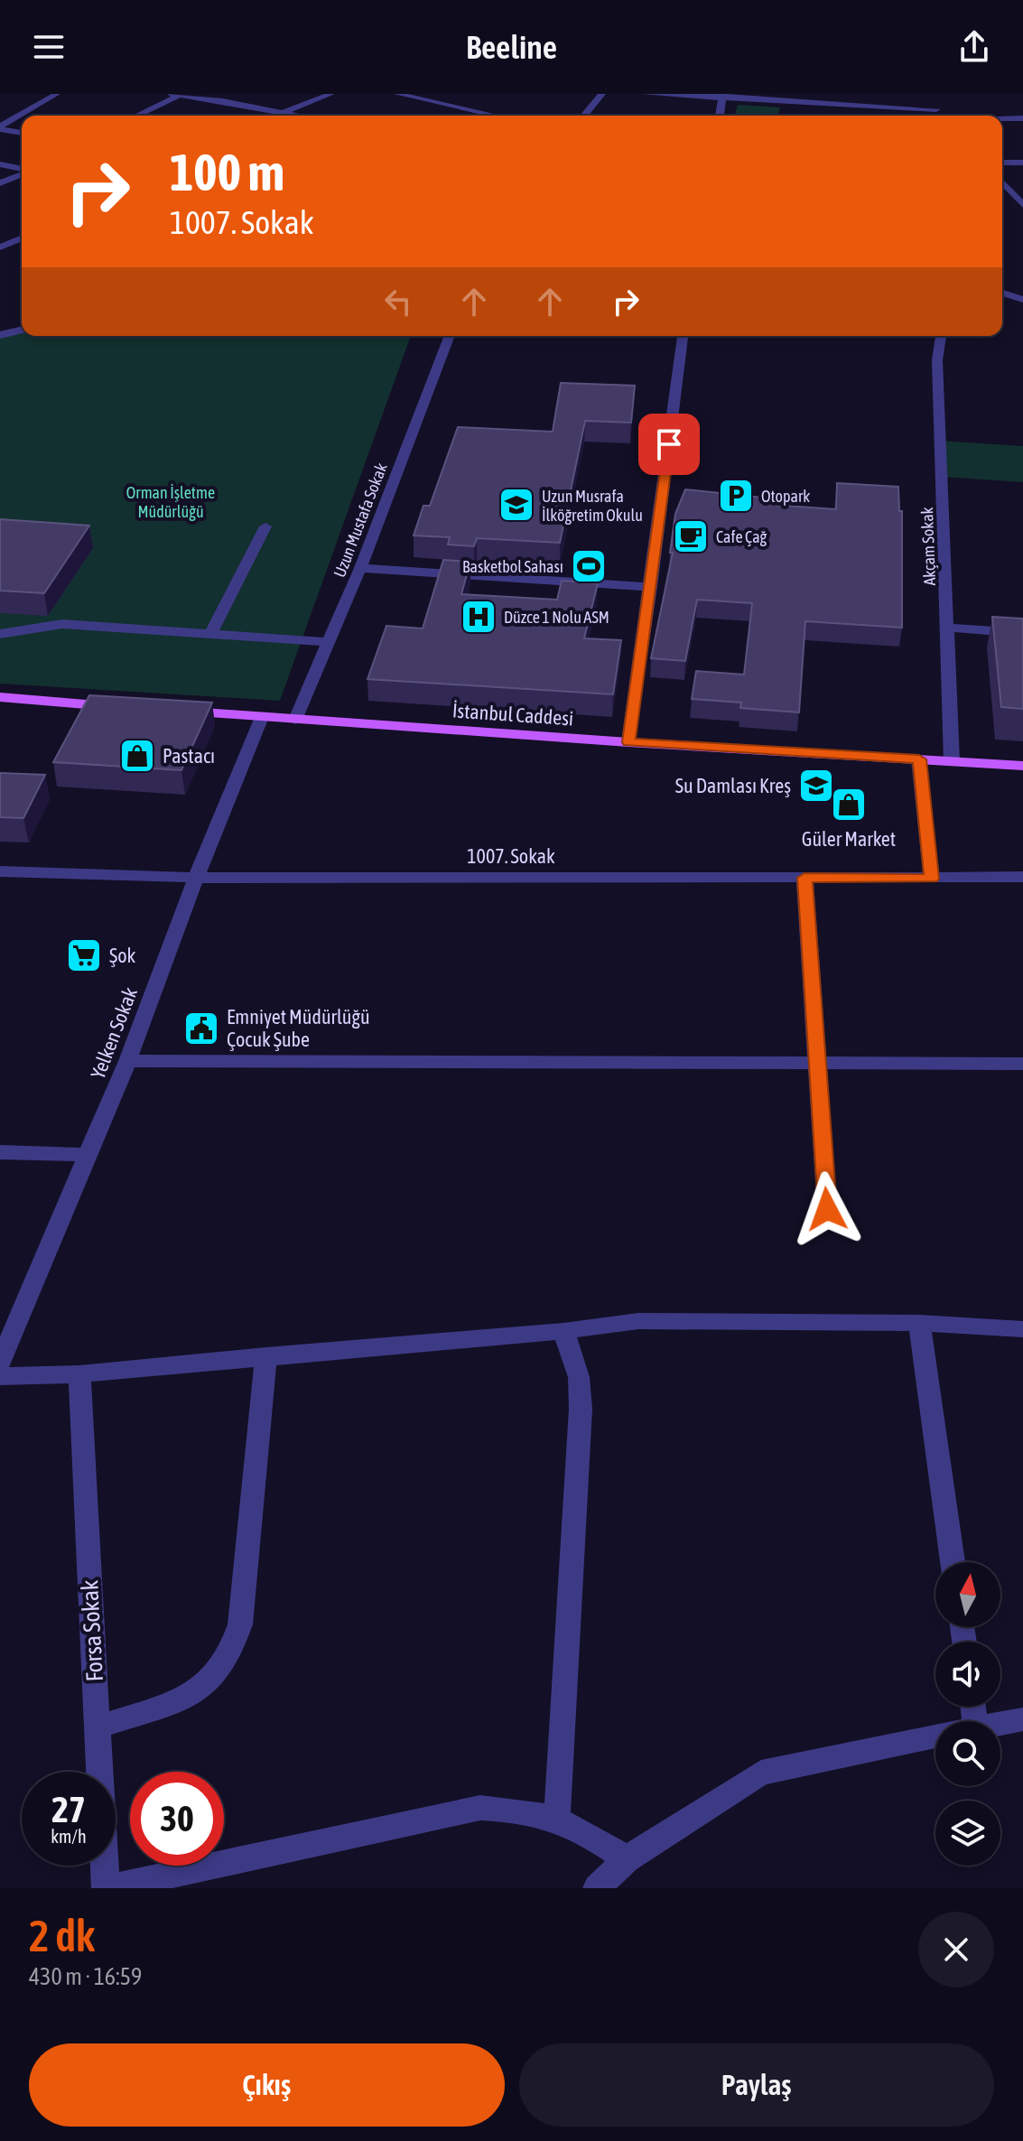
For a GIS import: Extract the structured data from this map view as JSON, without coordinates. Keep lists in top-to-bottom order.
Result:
{
  "streets": {
    "main road": ["İstanbul Caddesi"],
    "street": [
      "Uzun Mustafa Sokak",
      "Akçam Sokak",
      "1007. Sokak",
      "Yelken Sokak",
      "Forsa Sokak"
    ]
  },
  "crossings": [
    ["Uzun Mustafa Sokak", "İstanbul Caddesi"],
    ["Akçam Sokak", "İstanbul Caddesi"],
    ["İstanbul Caddesi", "Yelken Sokak"],
    ["1007. Sokak", "Yelken Sokak"]
  ],
  "parks": ["Orman İşletme Müdürlüğü"],
  "places": {
    "parking": ["Otopark"],
    "school or university": ["Uzun Musrafa İlköğretim Okulu", "Su Damlası Kreş"],
    "cafe": ["Cafe Çağ"],
    "sports": ["Basketbol Sahası"],
    "hospital": ["Düzce 1 Nolu ASM"],
    "shop": ["Pastacı", "Güler Market"],
    "supermarket": ["Şok"],
    "public building": ["Emniyet Müdürlüğü Çocuk Şube"]
  },
  "north": "top",
  "page": {
    "header": "Beeline",
    "turn": ["100 m", "1007. Sokak"],
    "speed": "27 km/h",
    "limit": "30",
    "heading": ["2 dk", "430 m · 16:59"],
    "buttons": ["Çıkış", "Paylaş"]
  }
}
